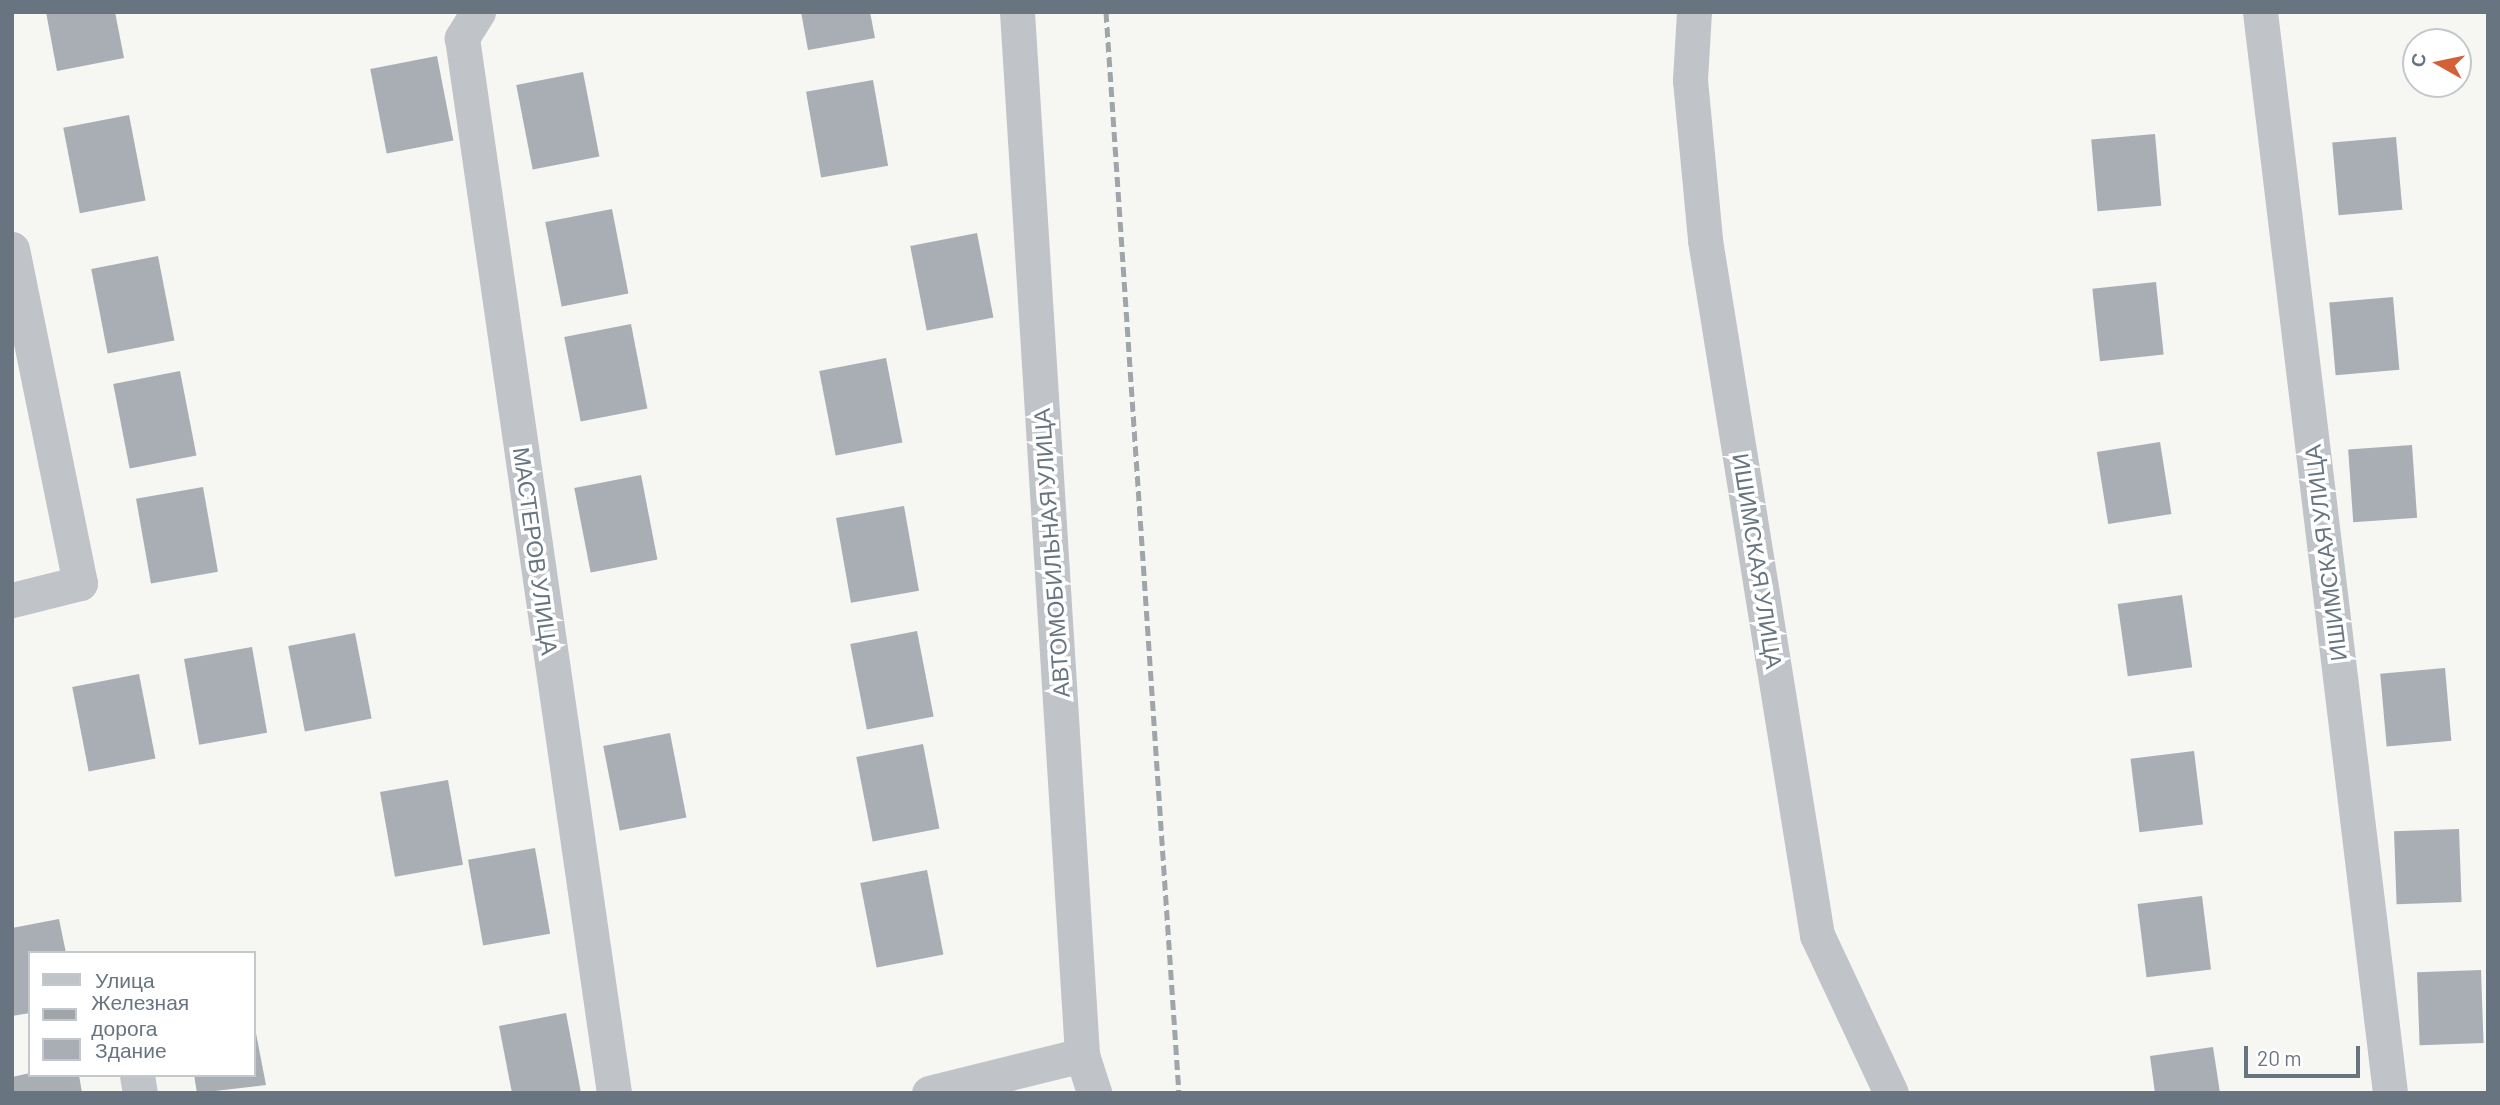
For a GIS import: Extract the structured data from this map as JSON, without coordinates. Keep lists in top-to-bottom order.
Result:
{
  "streets": {
    "street": ["МАСТЕРОВ УЛИЦА", "АВТОМОБИЛЬНАЯ УЛИЦА", "ИШИМСКАЯ УЛИЦА"]
  },
  "legend": ["Улица", "Железная дорога", "Здание"],
  "scale_bar": "20 m",
  "north": "left"
}
